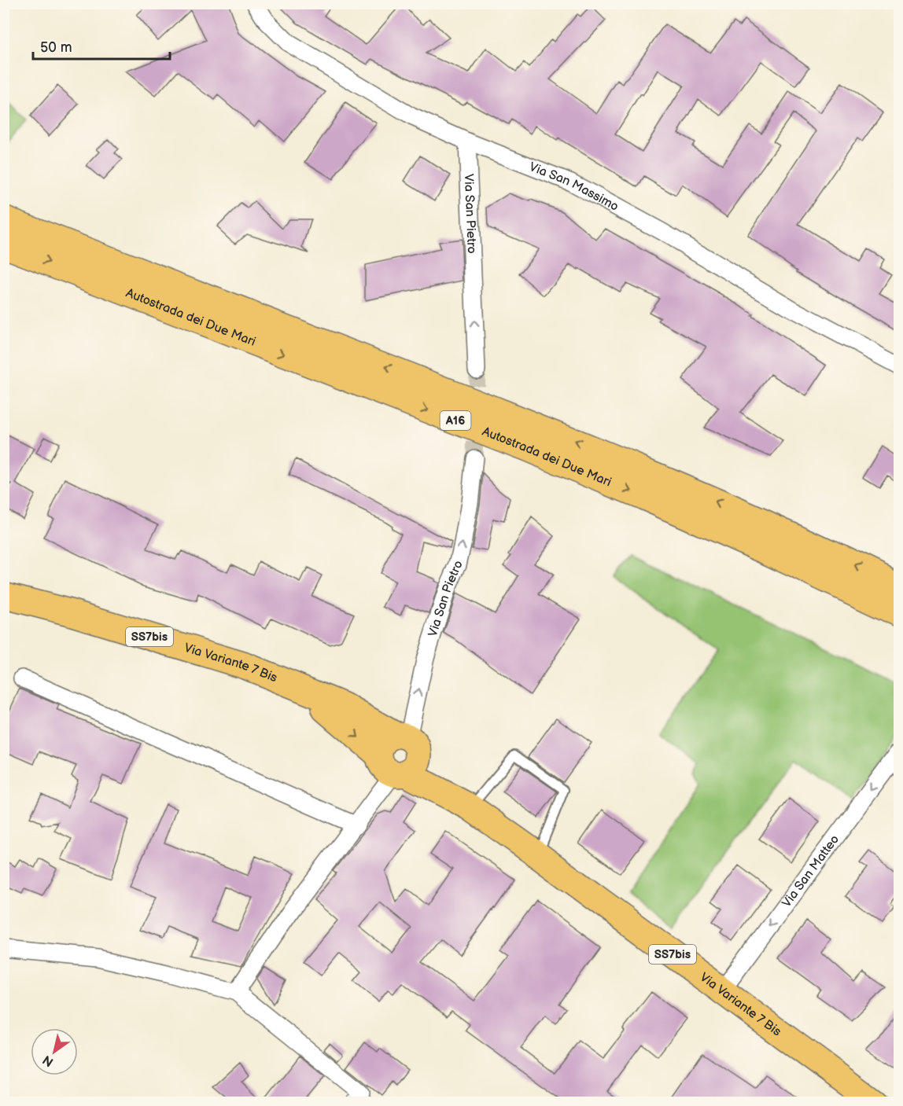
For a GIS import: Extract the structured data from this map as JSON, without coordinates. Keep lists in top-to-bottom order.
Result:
{
  "streets": {
    "main road": [
      "Autostrada dei Due Mari",
      "A16",
      "SS7bis",
      "Via Variante 7 Bis"
    ],
    "street": ["Via San Massimo", "Via San Pietro", "Via San Matteo"]
  },
  "crossings": [
    ["Via San Massimo", "Via San Pietro"],
    ["Via San Pietro", "Via Variante 7 Bis"],
    ["Via Variante 7 Bis", "Via San Matteo"]
  ],
  "one_way": ["Via San Pietro", "Via San Matteo"],
  "scale_bar": "50 m",
  "north": "bottom left"
}
